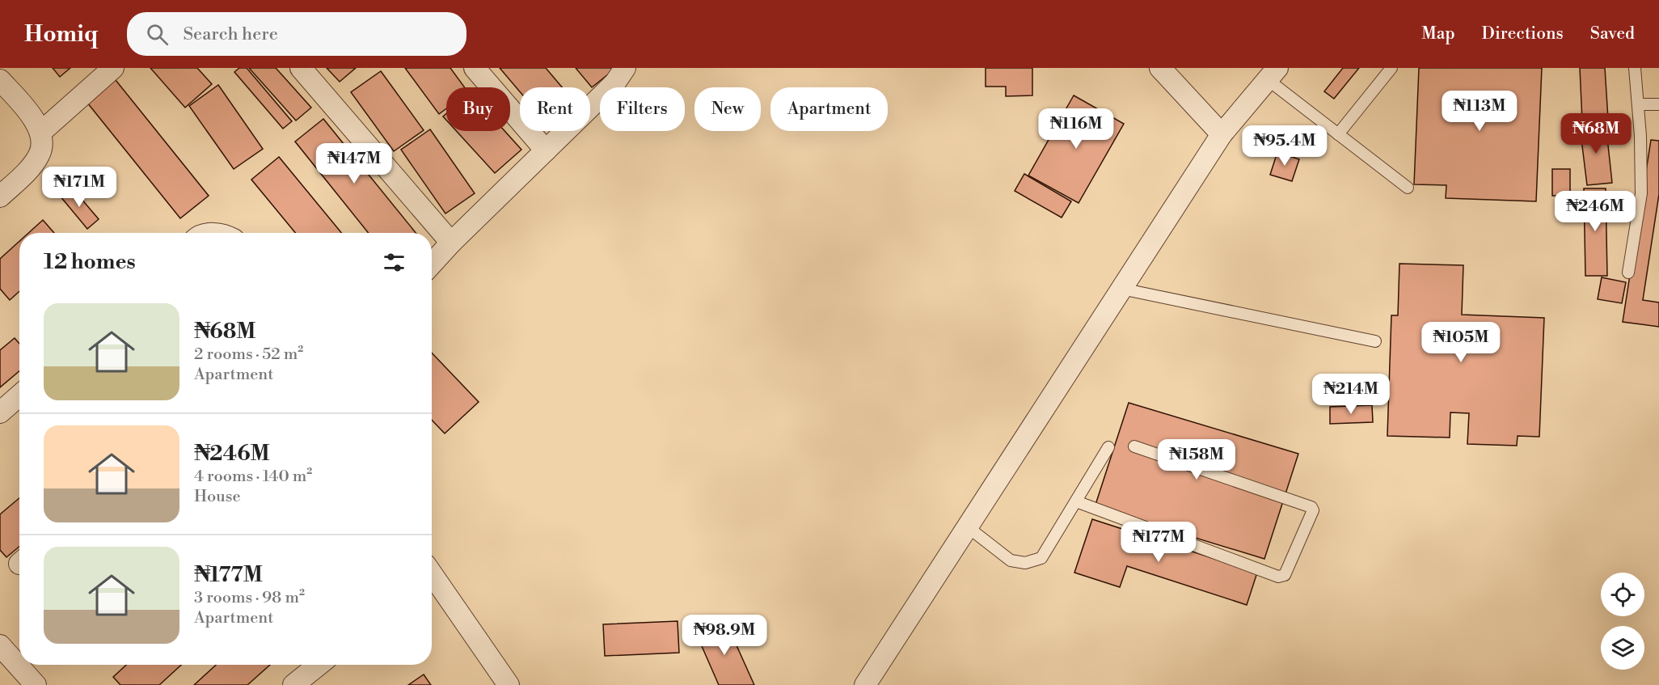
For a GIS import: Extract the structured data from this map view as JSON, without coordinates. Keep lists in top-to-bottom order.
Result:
{
  "page": {
    "header": "Homiq",
    "search": "Search here",
    "nav": ["Map", "Directions", "Saved"],
    "chip": [
      "Buy",
      "Rent",
      "Filters",
      "New",
      "Apartment"
    ],
    "price": [
      "₦113M",
      "₦116M",
      "₦68M",
      "₦95.4M",
      "₦147M",
      "₦171M",
      "₦246M",
      "₦105M",
      "₦214M",
      "₦158M",
      "₦177M",
      "₦98.9M"
    ],
    "heading": "12 homes",
    "list": [
      {
        "name": "₦68M",
        "note": "2 rooms · 52 m² · Apartment"
      },
      {
        "name": "₦246M",
        "note": "4 rooms · 140 m² · House"
      },
      {
        "name": "₦177M",
        "note": "3 rooms · 98 m² · Apartment"
      }
    ]
  }
}
